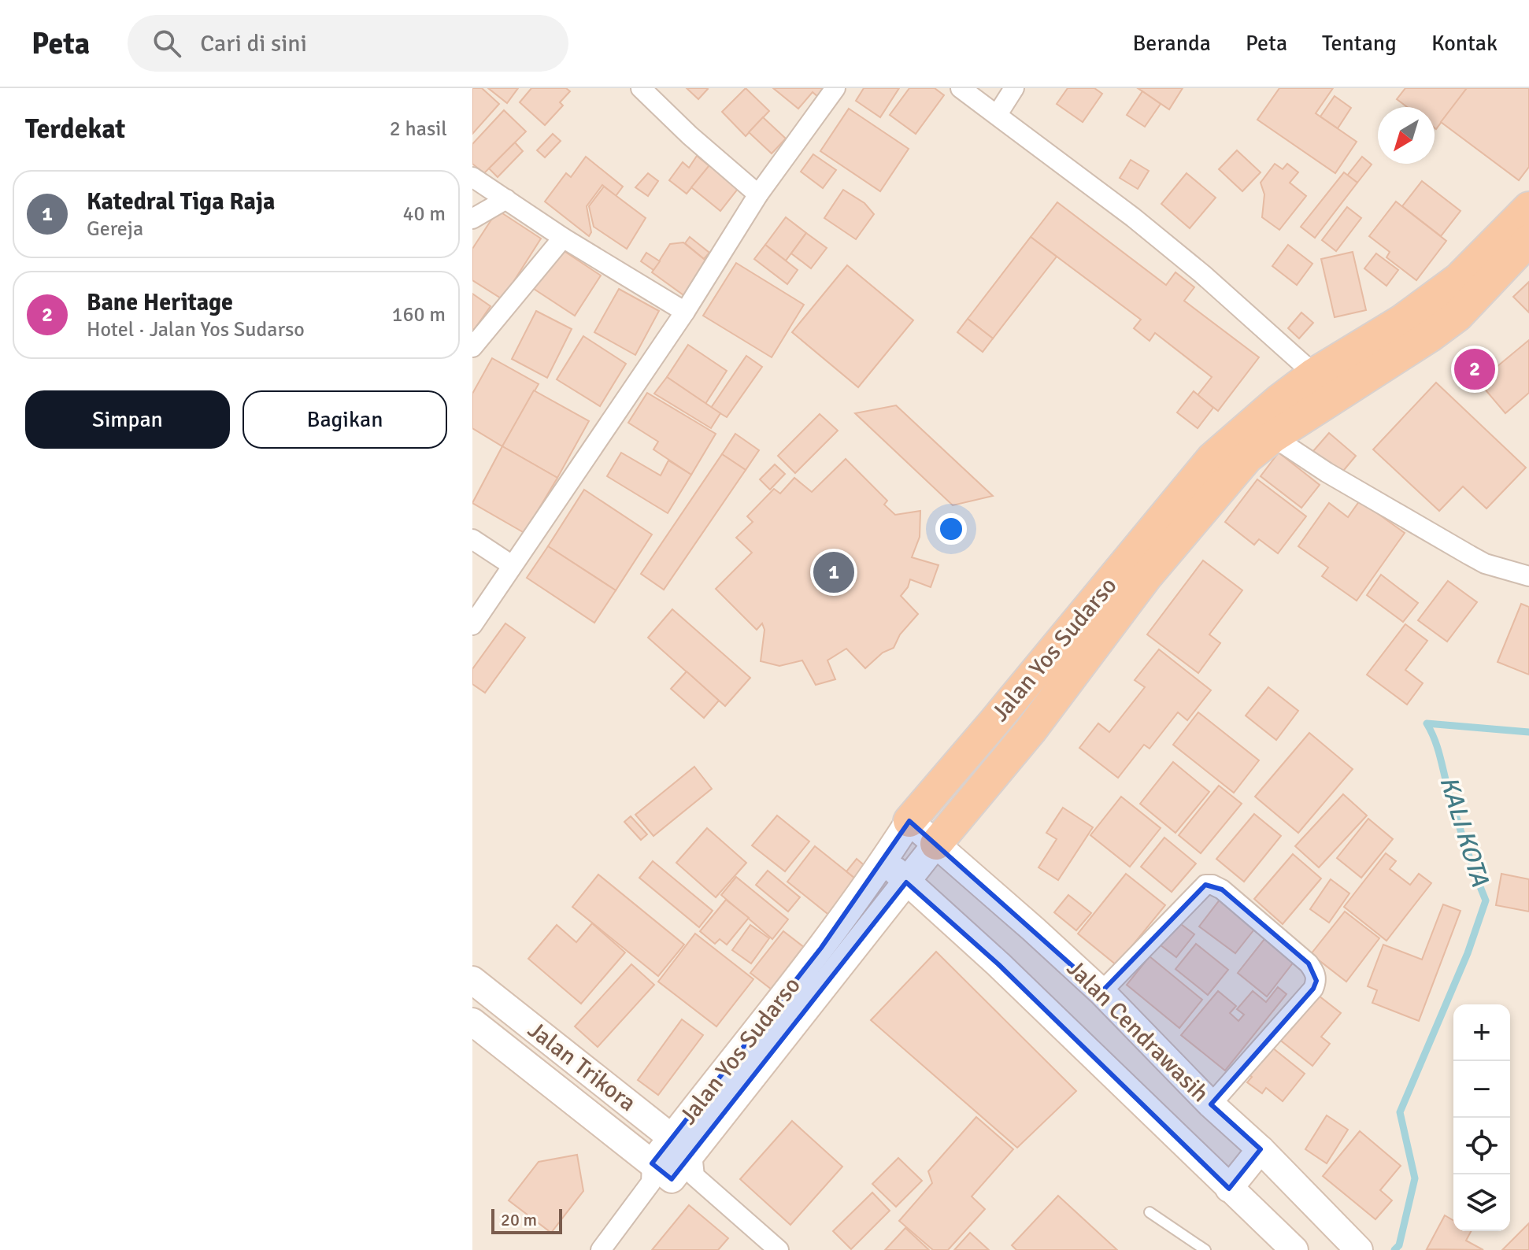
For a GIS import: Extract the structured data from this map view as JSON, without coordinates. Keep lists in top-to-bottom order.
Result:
{
  "streets": {
    "highway": ["Jalan Yos Sudarso"],
    "main road": ["Jalan Cendrawasih", "Jalan Trikora"]
  },
  "crossings": [
    ["Jalan Yos Sudarso", "Jalan Cendrawasih"],
    ["Jalan Yos Sudarso", "Jalan Trikora"]
  ],
  "water": ["KALI KOTA"],
  "scale_bar": "20 m",
  "north": "bottom left",
  "page": {
    "header": "Peta",
    "search": "Cari di sini",
    "nav": [
      "Beranda",
      "Peta",
      "Tentang",
      "Kontak"
    ],
    "heading": ["Terdekat", "2 hasil"],
    "list": [
      {
        "mark": "1",
        "name": "Katedral Tiga Raja",
        "note": "Gereja",
        "value": "40 m"
      },
      {
        "mark": "2",
        "name": "Bane Heritage",
        "note": "Hotel · Jalan Yos Sudarso",
        "value": "160 m"
      }
    ],
    "pins": ["2", "1"],
    "buttons": ["Simpan", "Bagikan"],
    "map_buttons": ["+", "−"],
    "scale": "20 m"
  }
}
